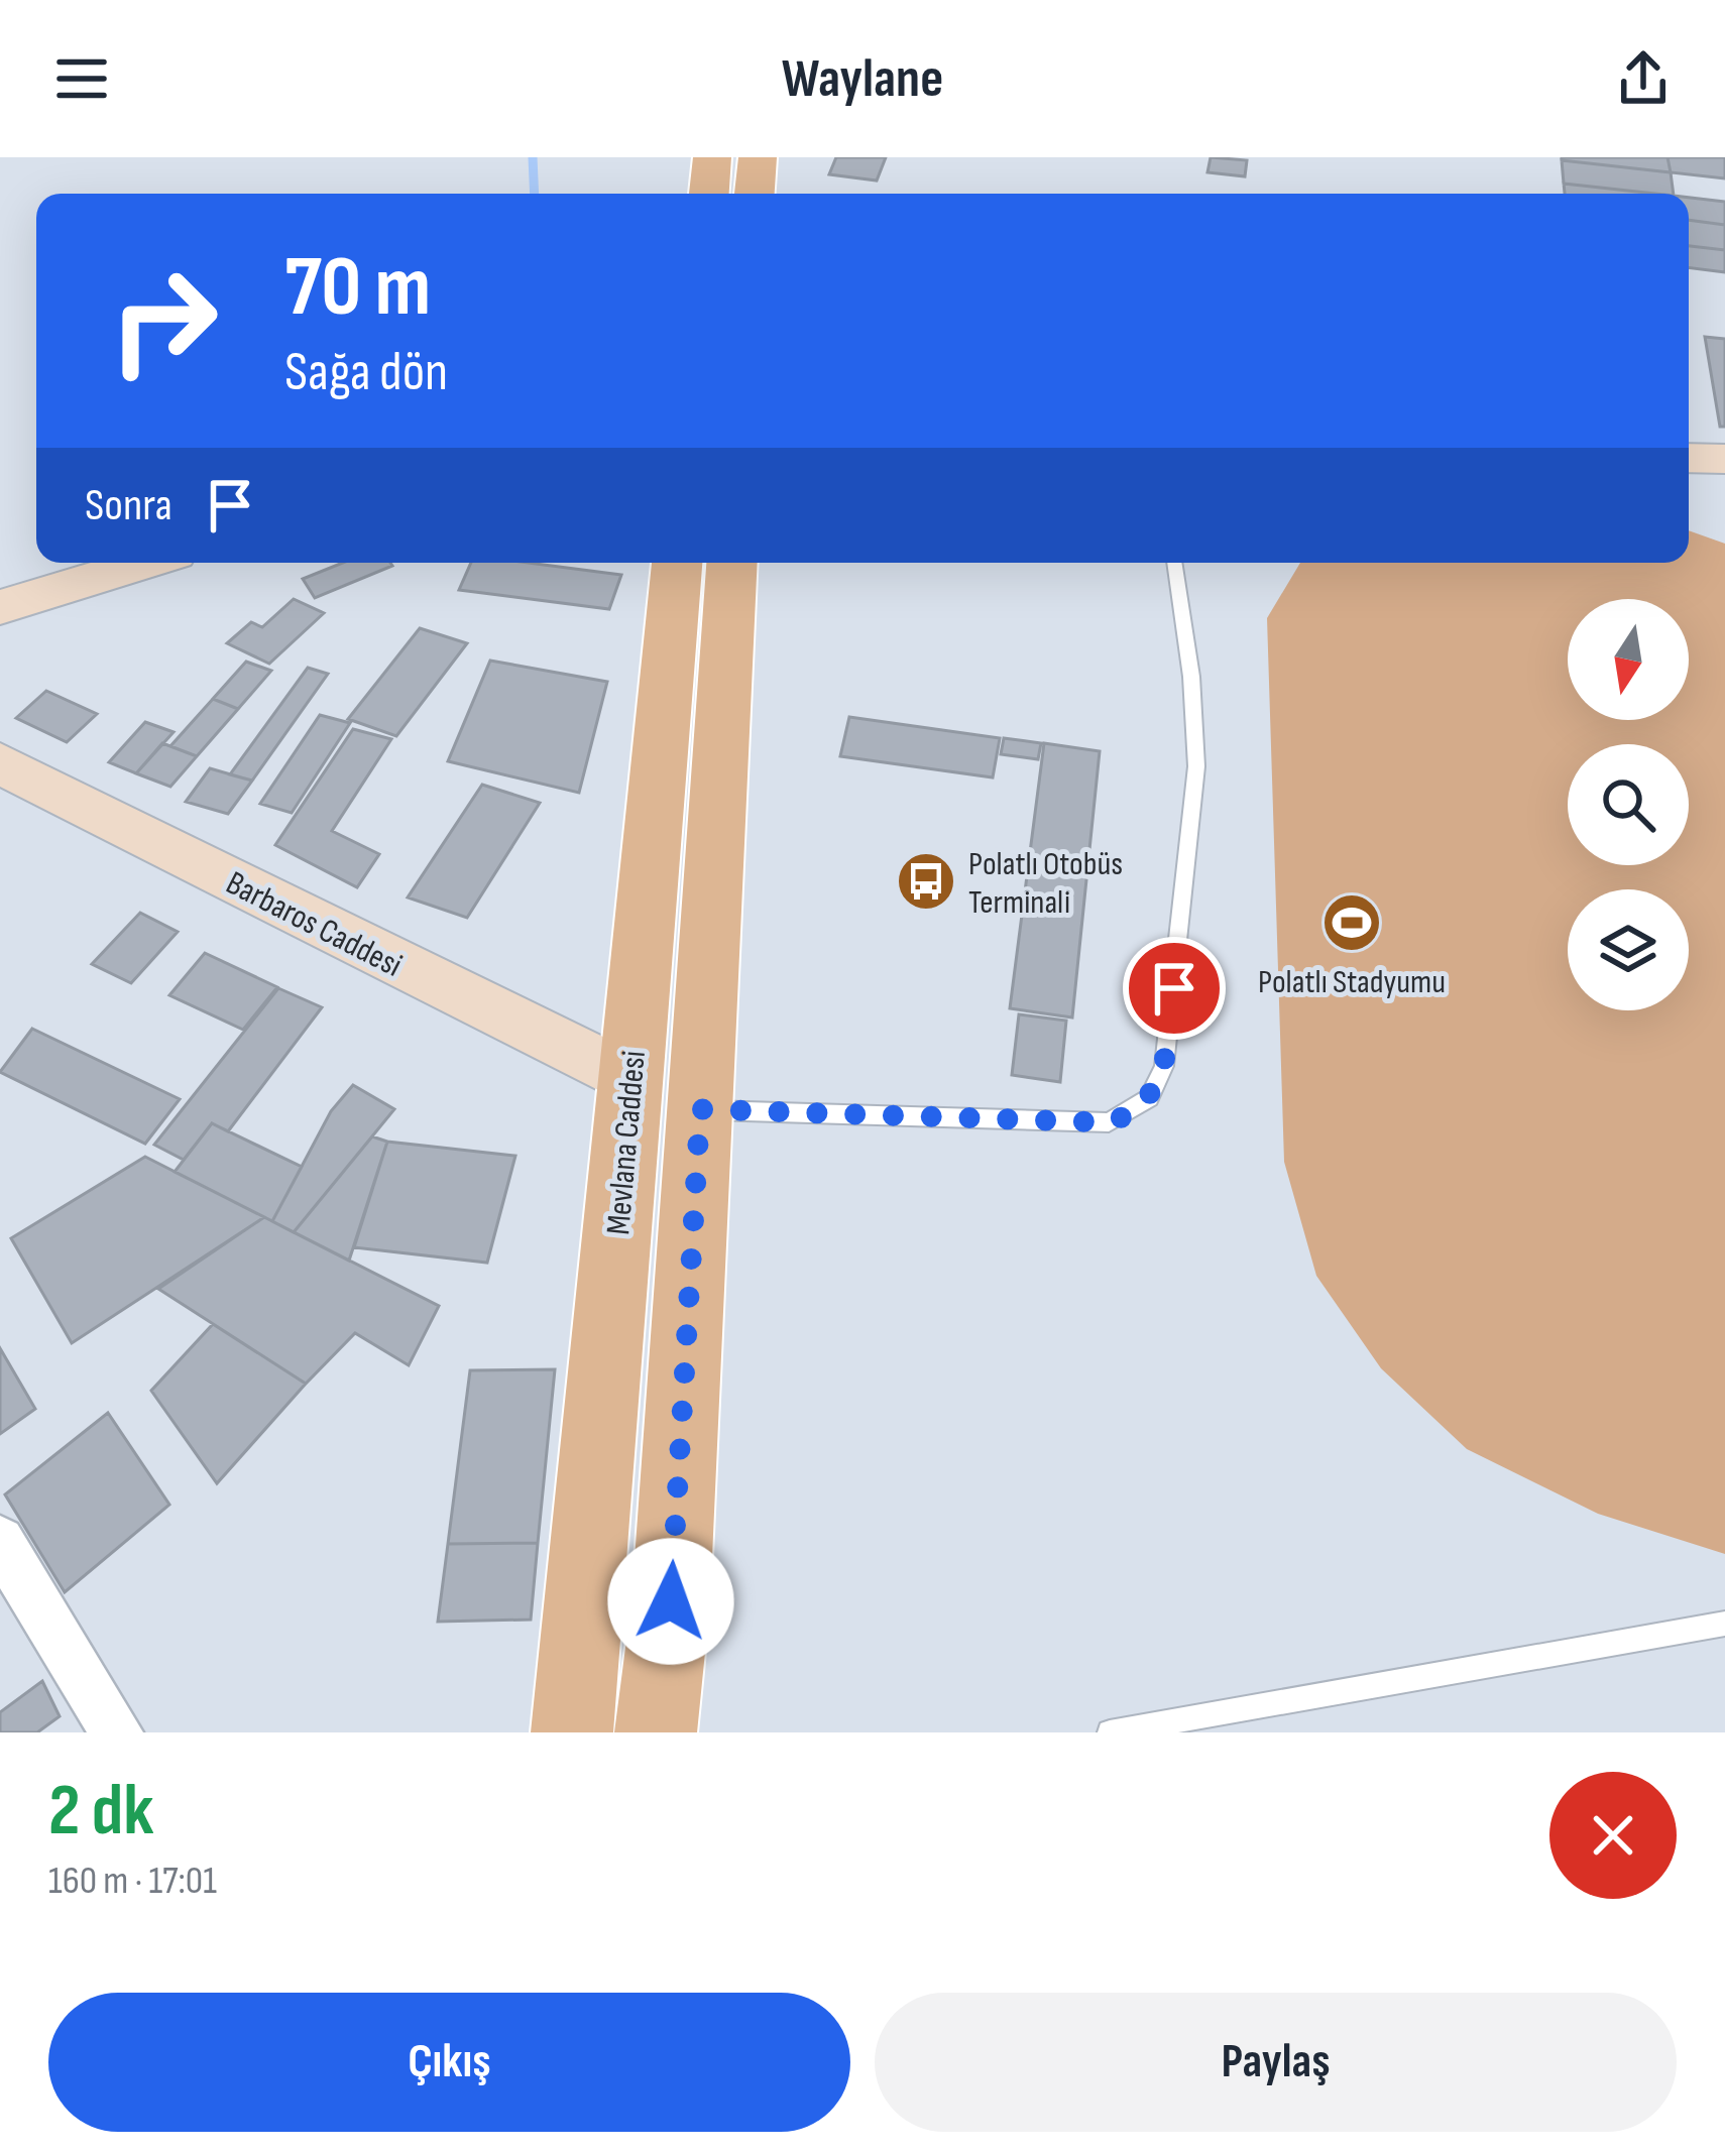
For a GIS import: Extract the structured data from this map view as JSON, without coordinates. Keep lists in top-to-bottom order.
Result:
{
  "streets": {
    "main road": ["Mevlana Caddesi"],
    "street": ["Barbaros Caddesi"]
  },
  "crossings": [
    ["Barbaros Caddesi", "Mevlana Caddesi"]
  ],
  "places": {
    "bus stop": ["Polatlı Otobüs Terminali"],
    "sports": ["Polatlı Stadyumu"]
  },
  "north": "bottom",
  "page": {
    "header": "Waylane",
    "turn": ["70 m", "Sağa dön"],
    "then": "Sonra",
    "heading": ["2 dk", "160 m · 17:01"],
    "buttons": ["Çıkış", "Paylaş"]
  }
}
